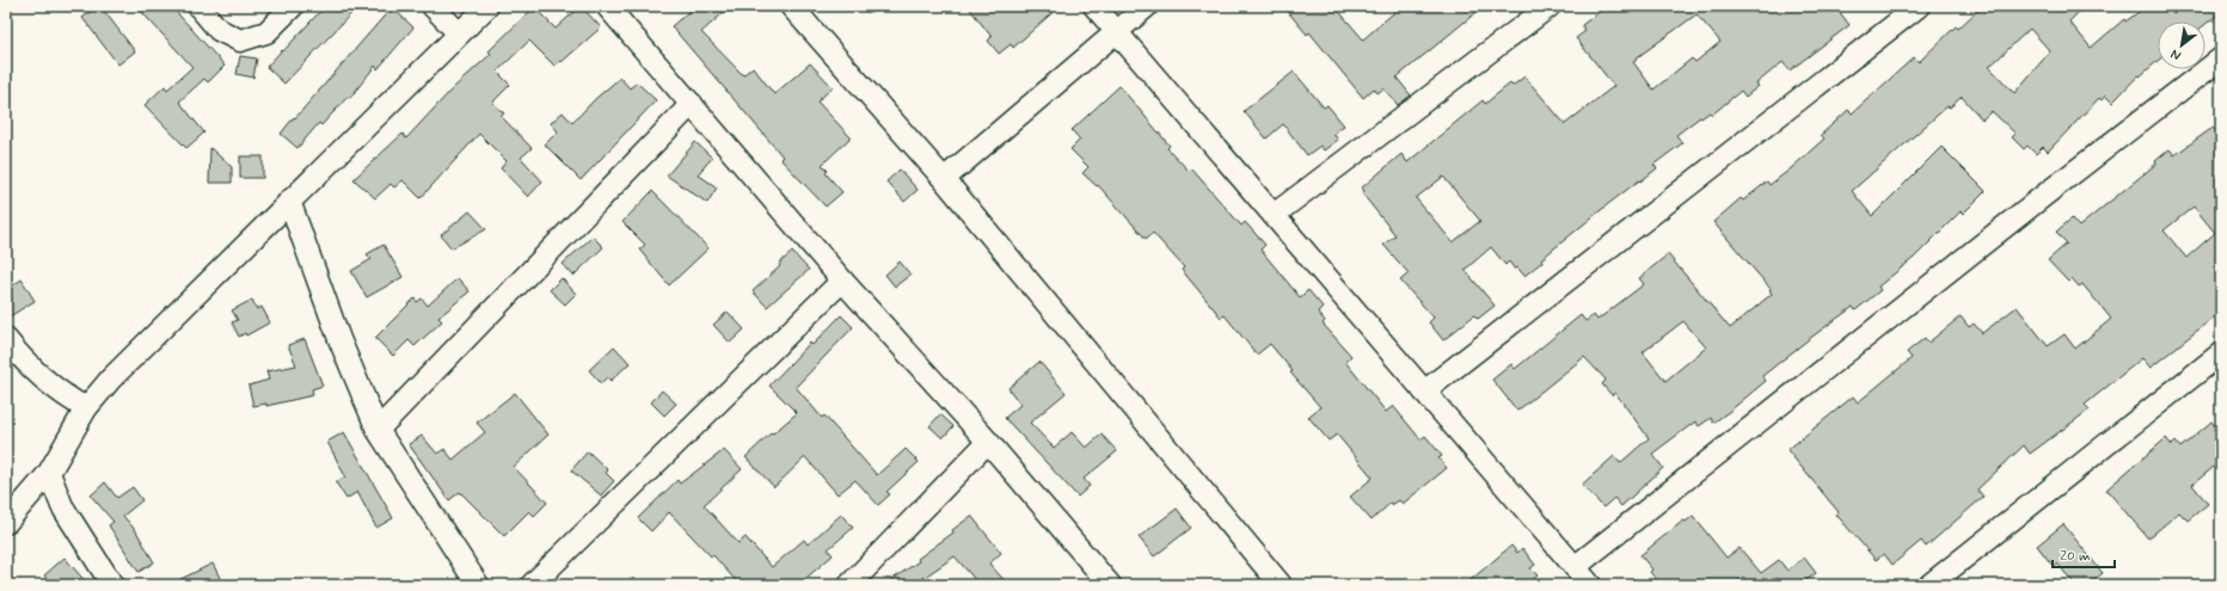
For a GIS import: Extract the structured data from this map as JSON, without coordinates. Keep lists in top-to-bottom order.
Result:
{
  "scale_bar": "20 m",
  "north": "bottom left"
}
